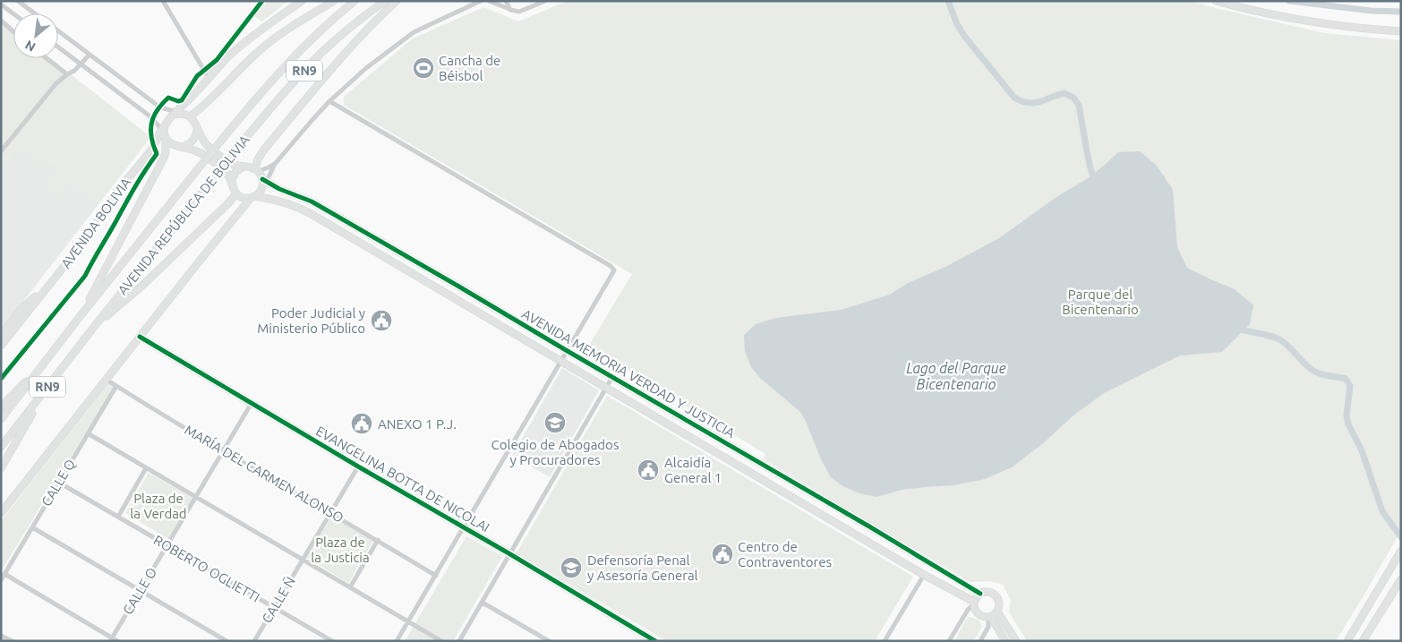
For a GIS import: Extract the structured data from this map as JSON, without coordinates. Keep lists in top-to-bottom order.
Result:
{
  "streets": {
    "street": [
      "RN9",
      "AVENIDA REPÚBLICA DE BOLIVIA",
      "AVENIDA BOLIVIA",
      "AVENIDA MEMORIA VERDAD Y JUSTICIA",
      "MARÍA DEL CARMEN ALONSO",
      "EVANGELINA BOTTA DE NICOLAI",
      "CALLE Q",
      "ROBERTO OGLIETTI",
      "CALLE O",
      "CALLE Ñ"
    ]
  },
  "crossings": [
    ["MARÍA DEL CARMEN ALONSO", "CALLE Q"],
    ["MARÍA DEL CARMEN ALONSO", "CALLE O"],
    ["MARÍA DEL CARMEN ALONSO", "CALLE Ñ"],
    ["EVANGELINA BOTTA DE NICOLAI", "CALLE O"],
    ["EVANGELINA BOTTA DE NICOLAI", "CALLE Ñ"],
    ["CALLE Q", "ROBERTO OGLIETTI"],
    ["ROBERTO OGLIETTI", "CALLE O"],
    ["ROBERTO OGLIETTI", "CALLE Ñ"]
  ],
  "water": ["Lago del Parque Bicentenario"],
  "parks": ["Parque del Bicentenario", "Plaza de la Verdad", "Plaza de la Justicia"],
  "places": {
    "sports": ["Cancha de Béisbol"],
    "public building": [
      "Poder Judicial y Ministerio Público",
      "ANEXO 1 P.J.",
      "Alcaidía General 1",
      "Centro de Contraventores"
    ],
    "school or university": ["Colegio de Abogados y Procuradores", "Defensoría Penal y Asesoría General"]
  },
  "north": "bottom left"
}
